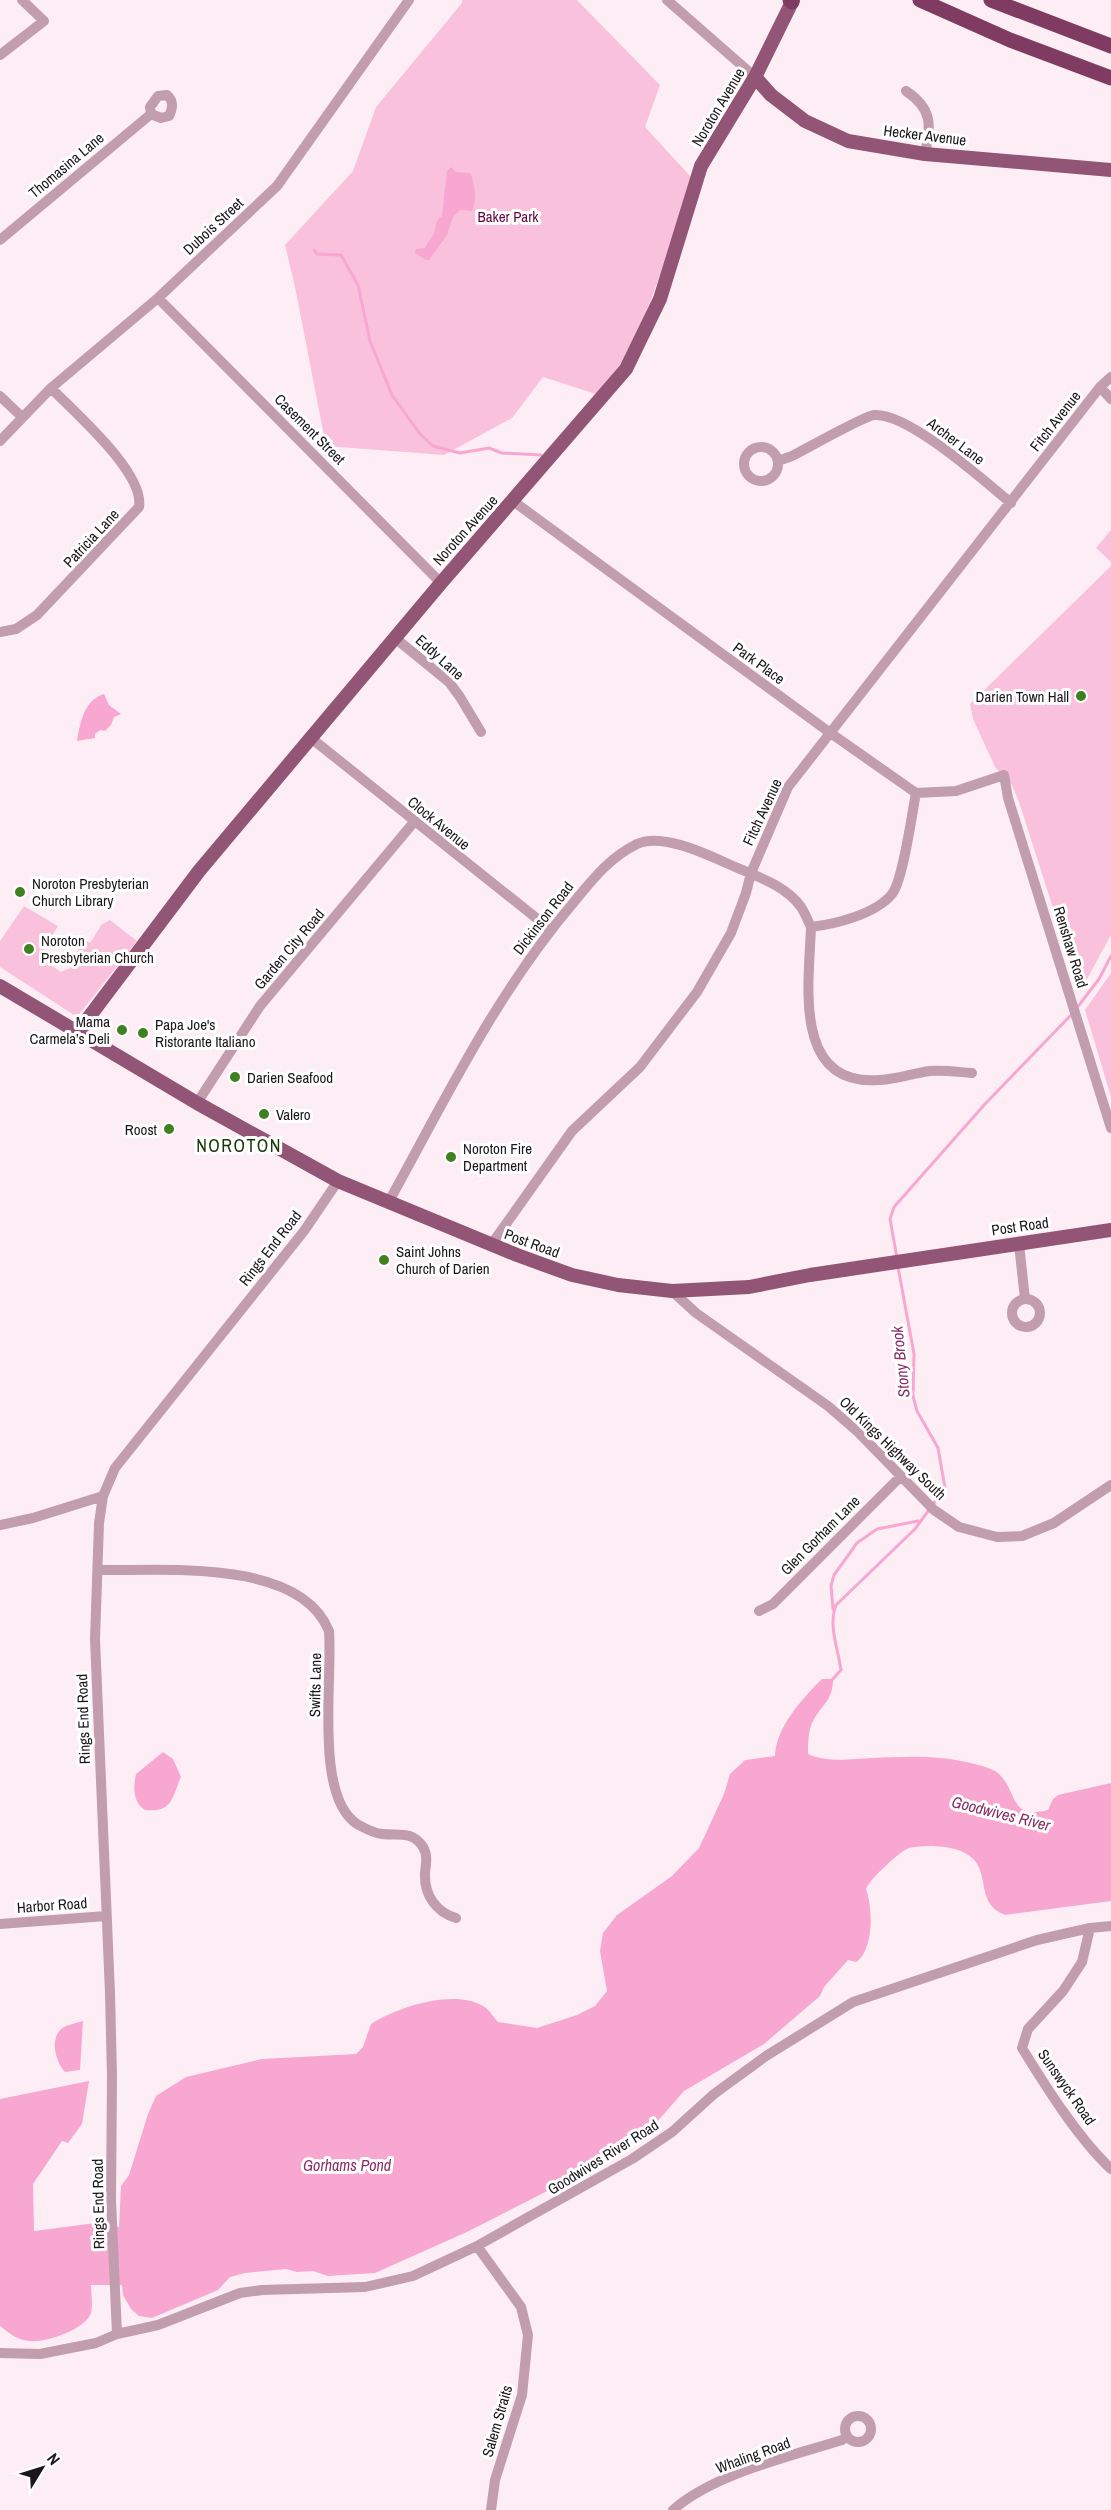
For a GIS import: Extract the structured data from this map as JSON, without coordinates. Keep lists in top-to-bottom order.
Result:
{
  "streets": {
    "main road": ["Noroton Avenue", "Hecker Avenue", "Post Road"],
    "street": [
      "Thomasina Lane",
      "Dubois Street",
      "Fitch Avenue",
      "Casement Street",
      "Archer Lane",
      "Patricia Lane",
      "Eddy Lane",
      "Park Place",
      "Clock Avenue",
      "Dickinson Road",
      "Renshaw Road",
      "Garden City Road",
      "Rings End Road",
      "Old Kings Highway South",
      "Glen Gorham Lane",
      "Swifts Lane",
      "Harbor Road",
      "Sunswyck Road",
      "Goodwives River Road",
      "Salem Straits",
      "Whaling Road"
    ]
  },
  "crossings": [
    ["Noroton Avenue", "Hecker Avenue"],
    ["Noroton Avenue", "Casement Street"],
    ["Noroton Avenue", "Eddy Lane"],
    ["Noroton Avenue", "Park Place"],
    ["Noroton Avenue", "Clock Avenue"],
    ["Noroton Avenue", "Post Road"],
    ["Dubois Street", "Casement Street"],
    ["Dubois Street", "Patricia Lane"],
    ["Fitch Avenue", "Archer Lane"],
    ["Fitch Avenue", "Park Place"],
    ["Fitch Avenue", "Dickinson Road"],
    ["Fitch Avenue", "Post Road"],
    ["Park Place", "Renshaw Road"],
    ["Clock Avenue", "Dickinson Road"],
    ["Clock Avenue", "Garden City Road"],
    ["Dickinson Road", "Post Road"],
    ["Garden City Road", "Post Road"],
    ["Post Road", "Rings End Road"],
    ["Post Road", "Old Kings Highway South"],
    ["Rings End Road", "Swifts Lane"],
    ["Rings End Road", "Harbor Road"],
    ["Rings End Road", "Goodwives River Road"],
    ["Old Kings Highway South", "Glen Gorham Lane"],
    ["Sunswyck Road", "Goodwives River Road"],
    ["Goodwives River Road", "Salem Straits"]
  ],
  "districts": ["NOROTON"],
  "water": ["Stony Brook", "Goodwives River", "Gorhams Pond"],
  "parks": ["Baker Park"],
  "places": [
    "Darien Town Hall",
    "Noroton Presbyterian Church Library",
    "Noroton Presbyterian Church",
    "Mama Carmela’s Deli",
    "Papa Joe's Ristorante Italiano",
    "Darien Seafood",
    "Valero",
    "Roost",
    "Noroton Fire Department",
    "Saint Johns Church of Darien"
  ],
  "north": "top right"
}
